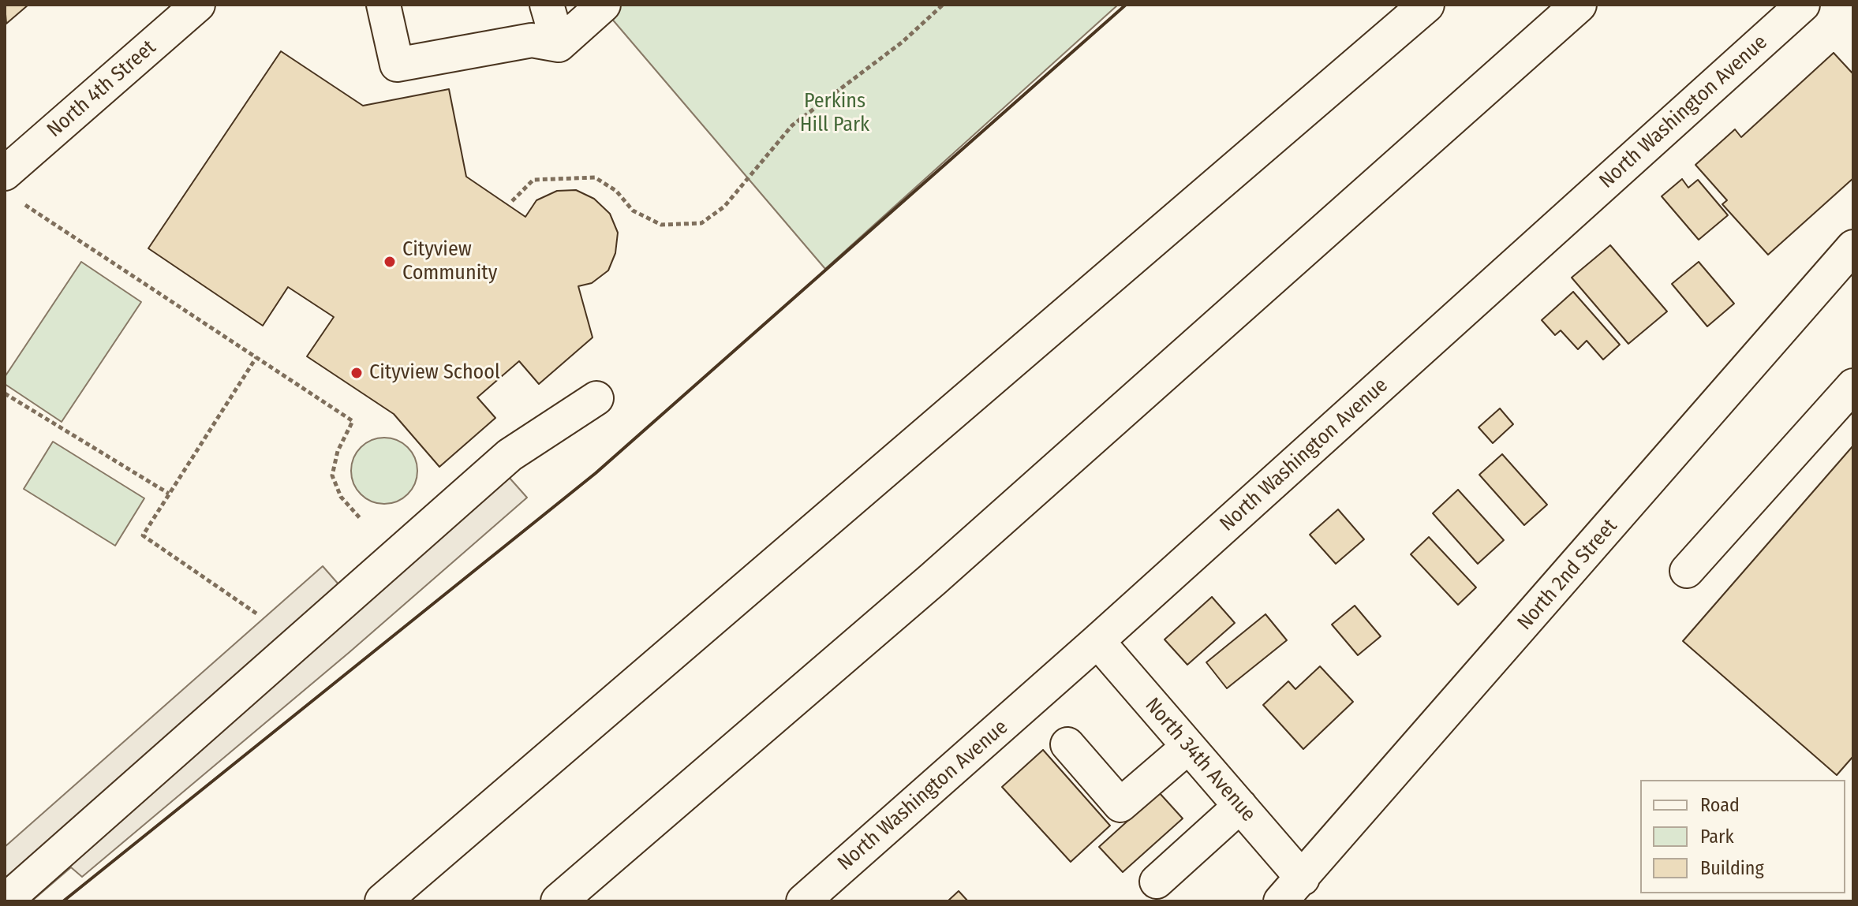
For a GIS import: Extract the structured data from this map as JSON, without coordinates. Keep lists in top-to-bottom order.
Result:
{
  "streets": {
    "street": [
      "North 4th Street",
      "North Washington Avenue",
      "North 2nd Street",
      "North 34th Avenue"
    ]
  },
  "crossings": [
    ["North Washington Avenue", "North 34th Avenue"],
    ["North 2nd Street", "North 34th Avenue"]
  ],
  "parks": ["Perkins Hill Park"],
  "places": ["Cityview Community", "Cityview School"],
  "legend": ["Road", "Park", "Building"]
}
